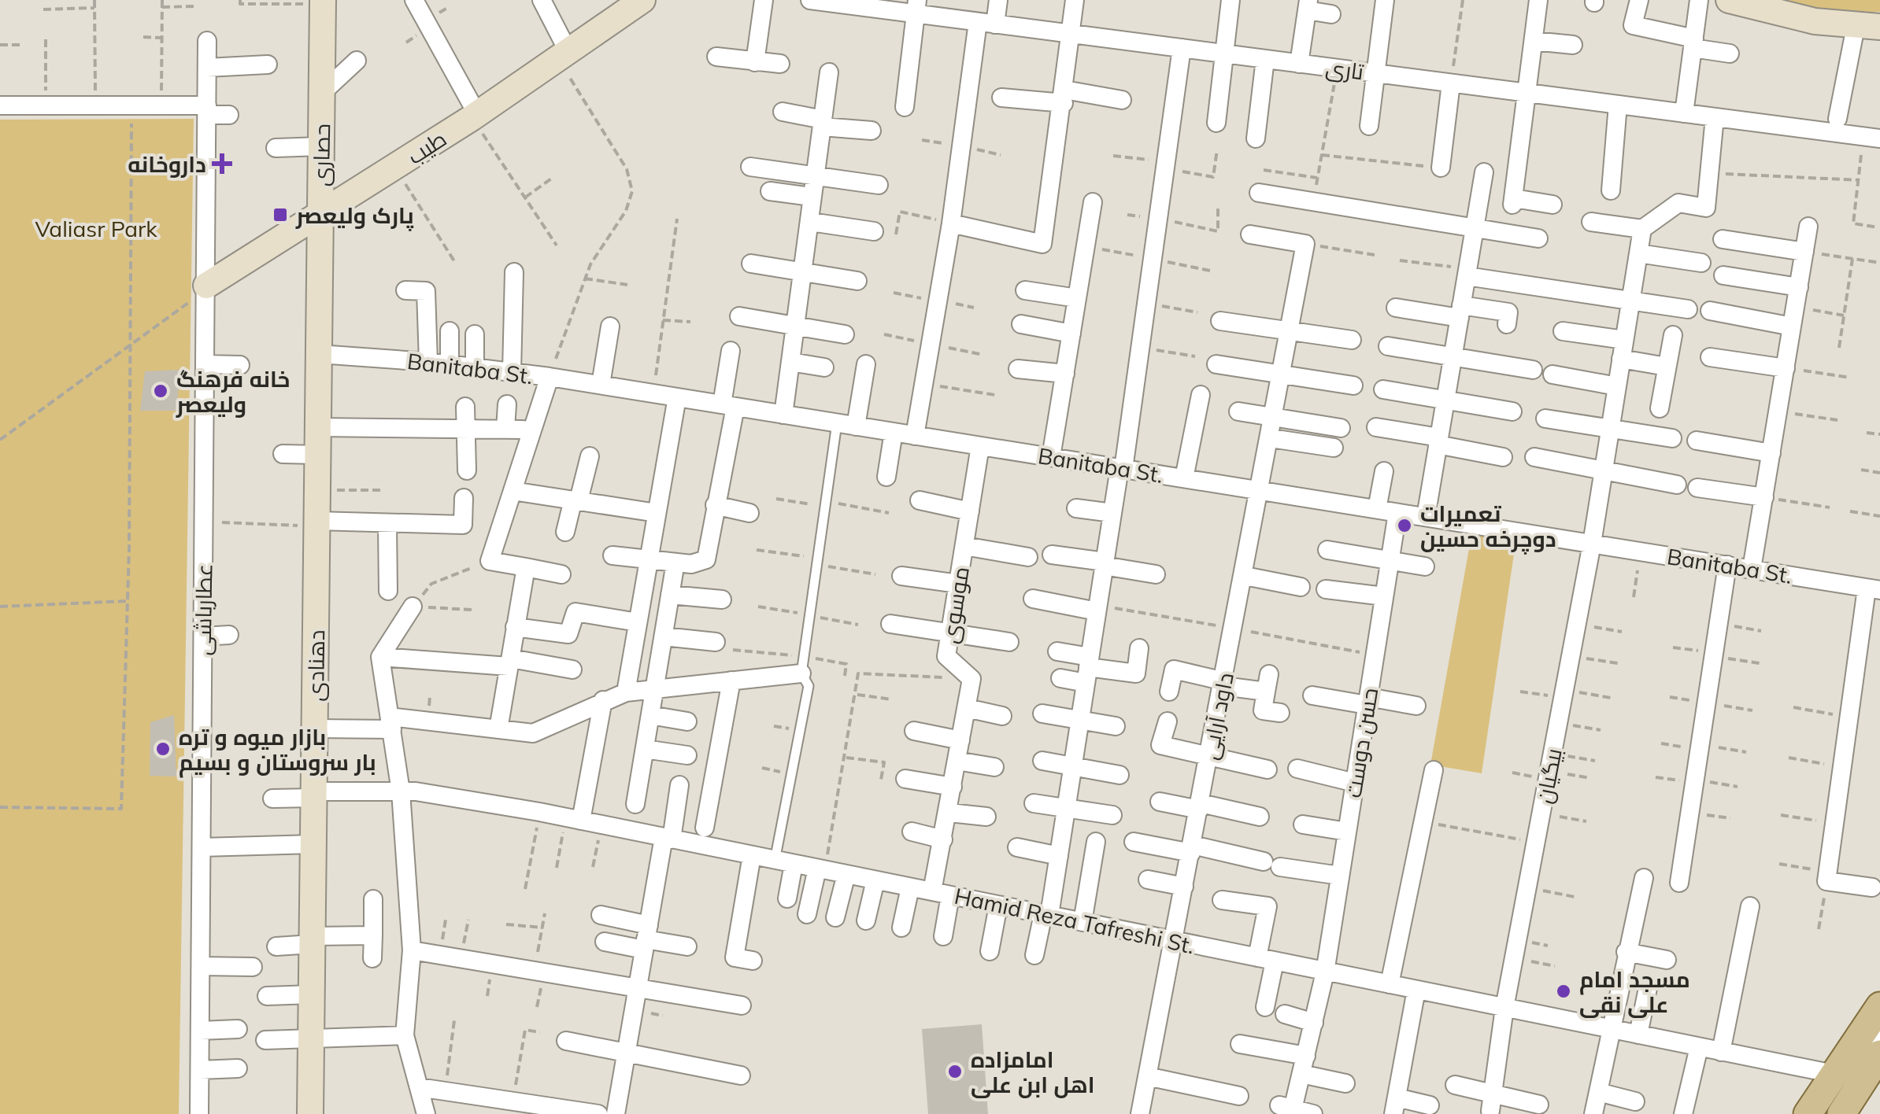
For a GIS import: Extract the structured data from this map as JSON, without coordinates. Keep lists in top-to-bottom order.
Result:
{
  "streets": {
    "main road": ["طیب", "حصاری", "دهنادی"],
    "street": [
      "تاری",
      "Banitaba St.",
      "موسوی",
      "عطارباشی",
      "داود آرایی",
      "حسن دوست",
      "بیگیان",
      "Hamid Reza Tafreshi St."
    ]
  },
  "crossings": [
    ["طیب", "حصاری"],
    ["طیب", "عطارباشی"],
    ["طیب", "دهنادی"],
    ["حصاری", "دهنادی"],
    ["Banitaba St.", "موسوی"],
    ["Banitaba St.", "دهنادی"],
    ["Banitaba St.", "داود آرایی"],
    ["Banitaba St.", "حسن دوست"],
    ["Banitaba St.", "بیگیان"],
    ["دهنادی", "Hamid Reza Tafreshi St."],
    ["داود آرایی", "Hamid Reza Tafreshi St."],
    ["حسن دوست", "Hamid Reza Tafreshi St."],
    ["بیگیان", "Hamid Reza Tafreshi St."]
  ],
  "parks": ["Valiasr Park"],
  "places": {
    "health": ["داروخانه"],
    "transit": ["پارک ولیعصر"],
    "other": [
      "خانه فرهنگ ولیعصر",
      "تعمیرات دوچرخه حسین",
      "بازار میوه و تره بار سروستان و بسیم",
      "مسجد امام علی نقی",
      "امامزاده اهل ابن علی"
    ]
  }
}
